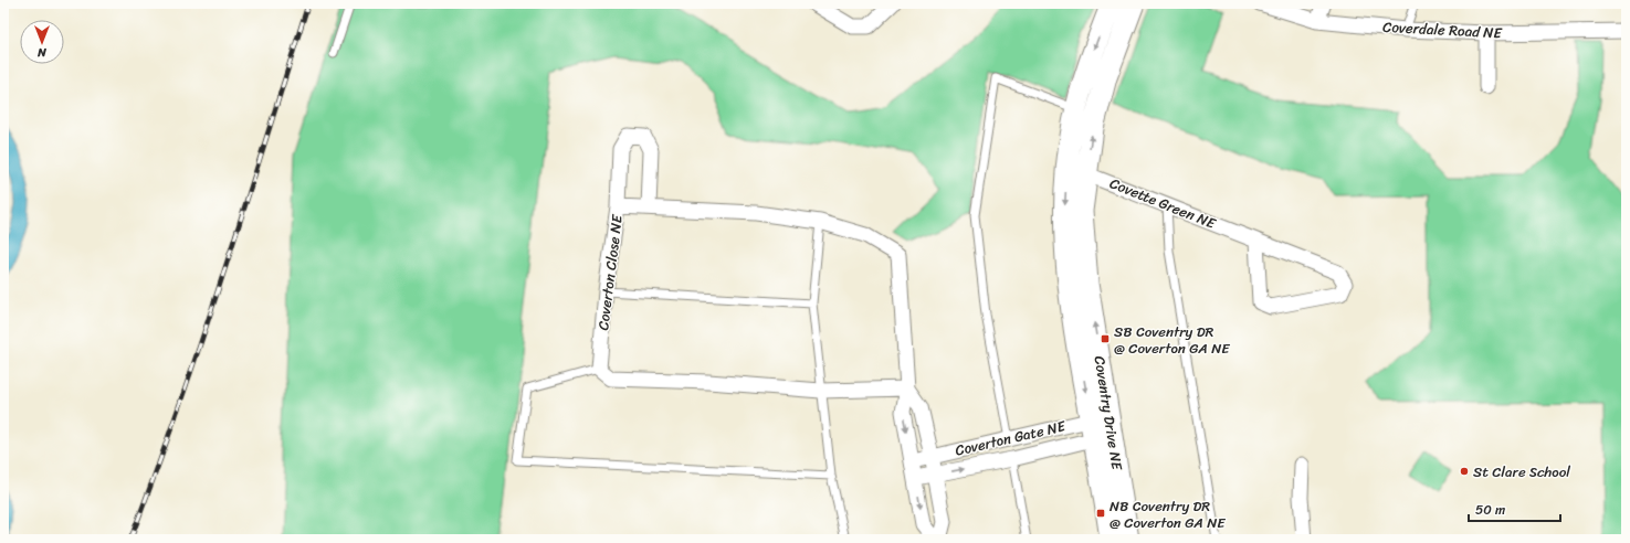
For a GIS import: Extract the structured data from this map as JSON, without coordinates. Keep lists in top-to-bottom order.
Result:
{
  "streets": {
    "street": [
      "Coverdale Road NE",
      "Covette Green NE",
      "Coverton Close NE",
      "Coventry Drive NE",
      "Coverton Gate NE"
    ]
  },
  "crossings": [
    ["Covette Green NE", "Coventry Drive NE"],
    ["Coverton Close NE", "Coverton Gate NE"],
    ["Coventry Drive NE", "Coverton Gate NE"]
  ],
  "places": {
    "transit": ["SB Coventry DR @ Coverton GA NE", "NB Coventry DR @ Coverton GA NE"],
    "other": ["St Clare School"]
  },
  "scale_bar": "50 m",
  "north": "bottom"
}
